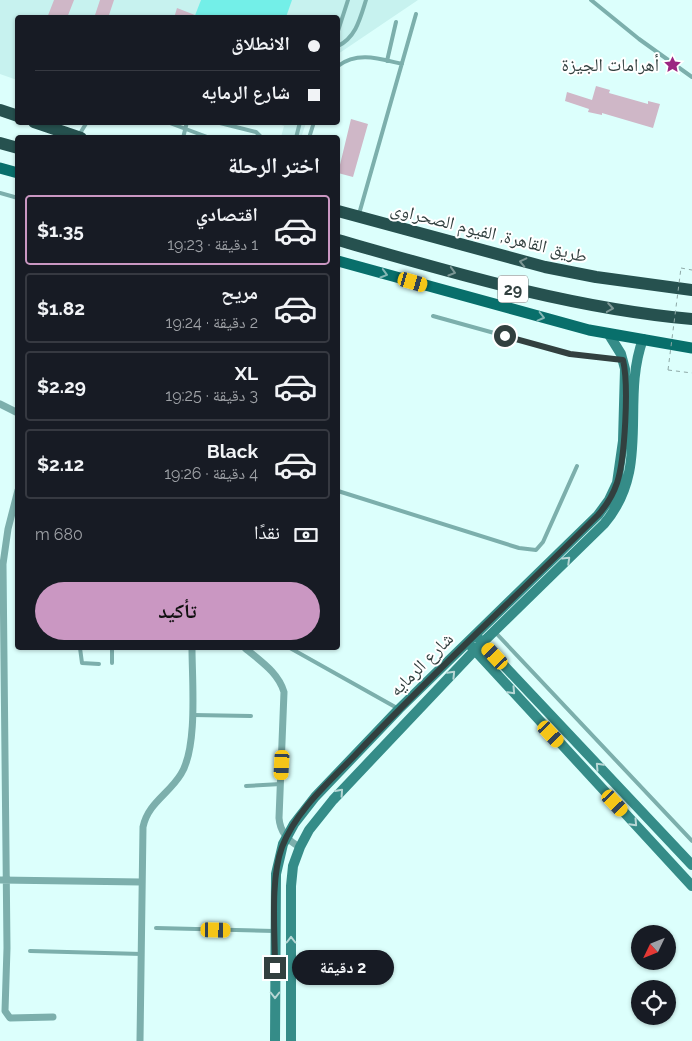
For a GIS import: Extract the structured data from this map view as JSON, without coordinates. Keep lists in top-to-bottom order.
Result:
{
  "streets": {
    "highway": ["طريق القاهرة, الفيوم الصحراوى", "29"],
    "street": ["شارع الرمايه"]
  },
  "places": {
    "place": ["أهرامات الجيزة"]
  },
  "north": "bottom left",
  "page": {
    "banner": ["الانطلاق", "شارع الرمايه"],
    "heading": "اختر الرحلة",
    "list": [
      {
        "name": "اقتصادي",
        "note": "1 دقيقة · 19:23",
        "value": "$1.35"
      },
      {
        "name": "مريح",
        "note": "2 دقيقة · 19:24",
        "value": "$1.82"
      },
      {
        "name": "XL",
        "note": "3 دقيقة · 19:25",
        "value": "$2.29"
      },
      {
        "name": "Black",
        "note": "4 دقيقة · 19:26",
        "value": "$2.12"
      }
    ],
    "pay": ["نقدًا", "680 m"],
    "buttons": "تأكيد",
    "bubble": "2 دقيقة"
  }
}
